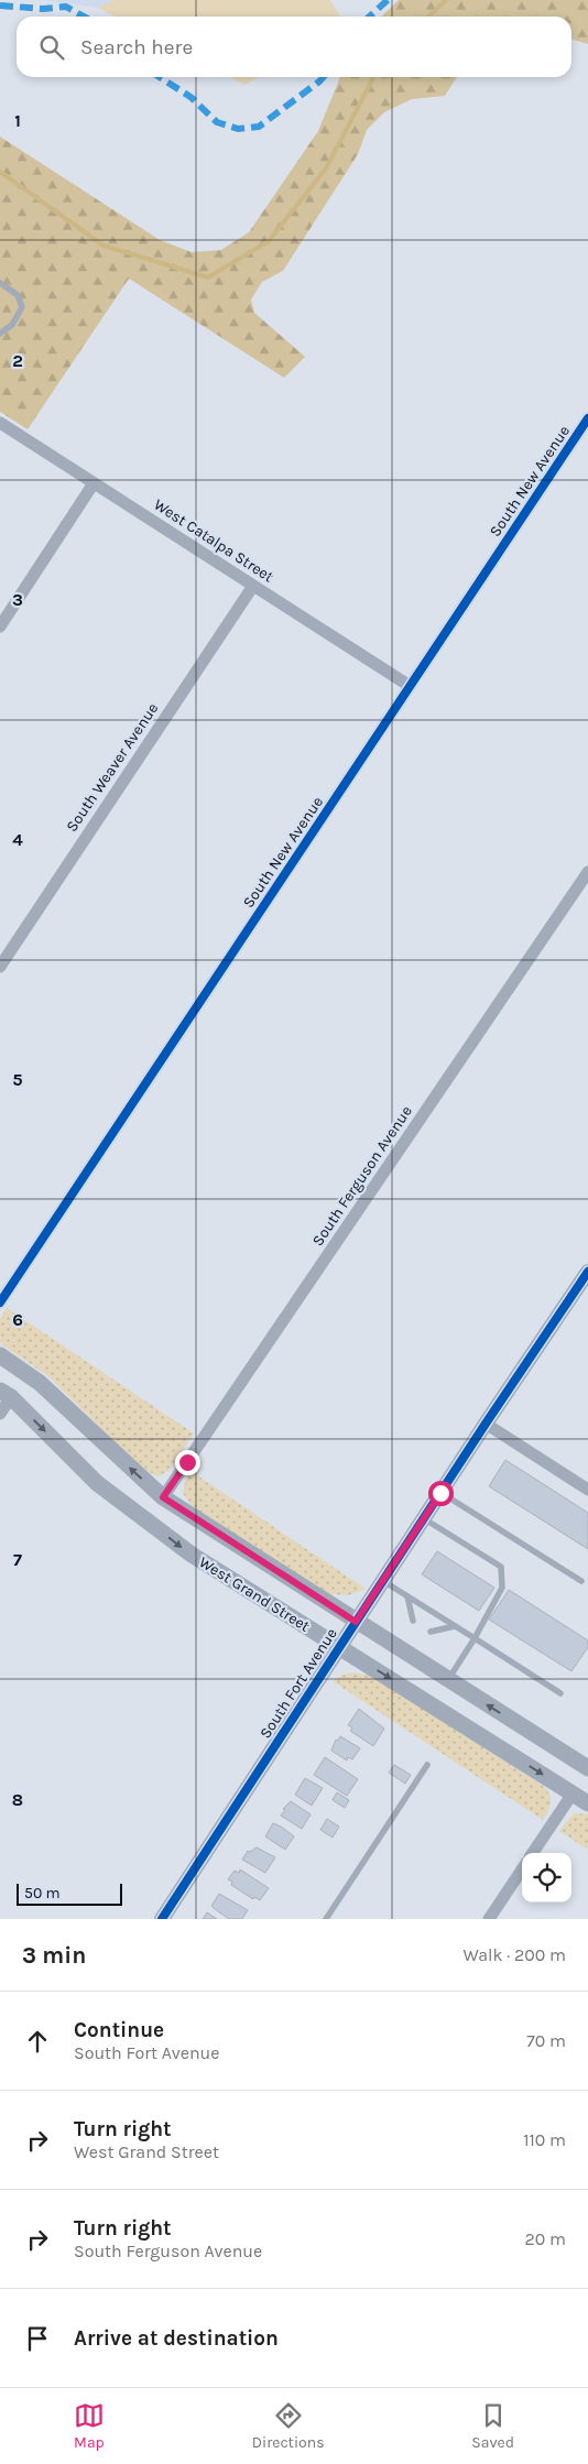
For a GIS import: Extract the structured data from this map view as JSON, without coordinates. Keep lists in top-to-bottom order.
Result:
{
  "streets": {
    "main road": ["West Grand Street"],
    "street": [
      "South New Avenue",
      "West Catalpa Street",
      "South Weaver Avenue",
      "South Ferguson Avenue",
      "South Fort Avenue"
    ]
  },
  "crossings": [
    ["South New Avenue", "West Catalpa Street"],
    ["West Catalpa Street", "South Weaver Avenue"],
    ["South Ferguson Avenue", "West Grand Street"],
    ["West Grand Street", "South Fort Avenue"]
  ],
  "scale_bar": "50 m",
  "page": {
    "search": "Search here",
    "scale": "50 m",
    "heading": ["3 min", "Walk · 200 m"],
    "list": [
      ["Continue", "South Fort Avenue", "70 m"],
      ["Turn right", "West Grand Street", "110 m"],
      ["Turn right", "South Ferguson Avenue", "20 m"],
      "Arrive at destination"
    ],
    "nav": ["Map", "Directions", "Saved"]
  },
  "grid": {
    "rows": [
      "1",
      "2",
      "3",
      "4",
      "5",
      "6",
      "7",
      "8"
    ]
  }
}
